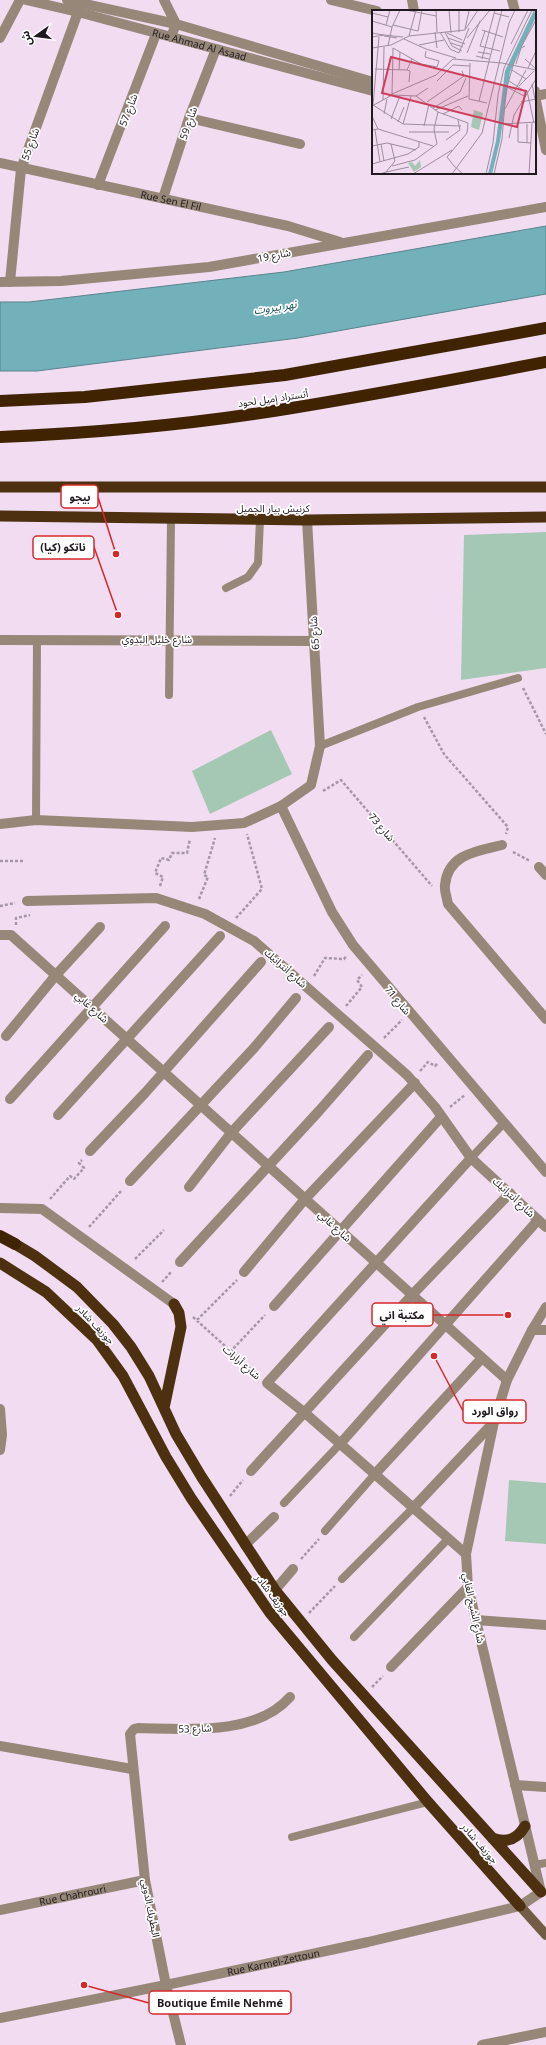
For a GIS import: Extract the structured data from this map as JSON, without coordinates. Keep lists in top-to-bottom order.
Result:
{
  "streets": {
    "highway": ["أتستراد إميل لحود", "كرنيش بيار الجميل", "جوزيف شادر"],
    "street": [
      "Rue Ahmad Al Asaad",
      "شارع 57",
      "شارع 59",
      "شارع 55",
      "Rue Sen El Fil",
      "شارع 19",
      "شارع 65",
      "شارع خليل البدوي",
      "شارع أنترانيك",
      "شارع 71",
      "شارع غابي",
      "شارع أرارات",
      "شارع الشيخ الغابي",
      "شارع 53",
      "Rue Chahrouri",
      "البطريك الدويي",
      "Rue Karmel-Zettoun"
    ],
    "path": ["شارع 73"]
  },
  "crossings": [
    ["Rue Ahmad Al Asaad", "شارع 57"],
    ["Rue Ahmad Al Asaad", "شارع 59"],
    ["Rue Ahmad Al Asaad", "شارع 55"],
    ["شارع 57", "Rue Sen El Fil"],
    ["شارع 59", "Rue Sen El Fil"],
    ["شارع 55", "Rue Sen El Fil"],
    ["شارع 55", "شارع 19"],
    ["Rue Sen El Fil", "شارع 19"],
    ["كرنيش بيار الجميل", "شارع 65"],
    ["شارع 65", "شارع خليل البدوي"],
    ["شارع 65", "شارع 73"],
    ["شارع غابي", "شارع الشيخ الغابي"],
    ["جوزيف شادر", "شارع الشيخ الغابي"],
    ["جوزيف شادر", "Rue Karmel-Zettoun"],
    ["شارع أرارات", "شارع الشيخ الغابي"],
    ["شارع الشيخ الغابي", "Rue Karmel-Zettoun"],
    ["شارع 53", "البطريك الدويي"],
    ["Rue Chahrouri", "البطريك الدويي"],
    ["البطريك الدويي", "Rue Karmel-Zettoun"]
  ],
  "water": ["نهر بيروت"],
  "places": [
    "بيجو",
    "ناتكو (كيا)",
    "مكتبة اني",
    "رواق الورد",
    "Boutique Émile Nehmé"
  ],
  "north": "left"
}
